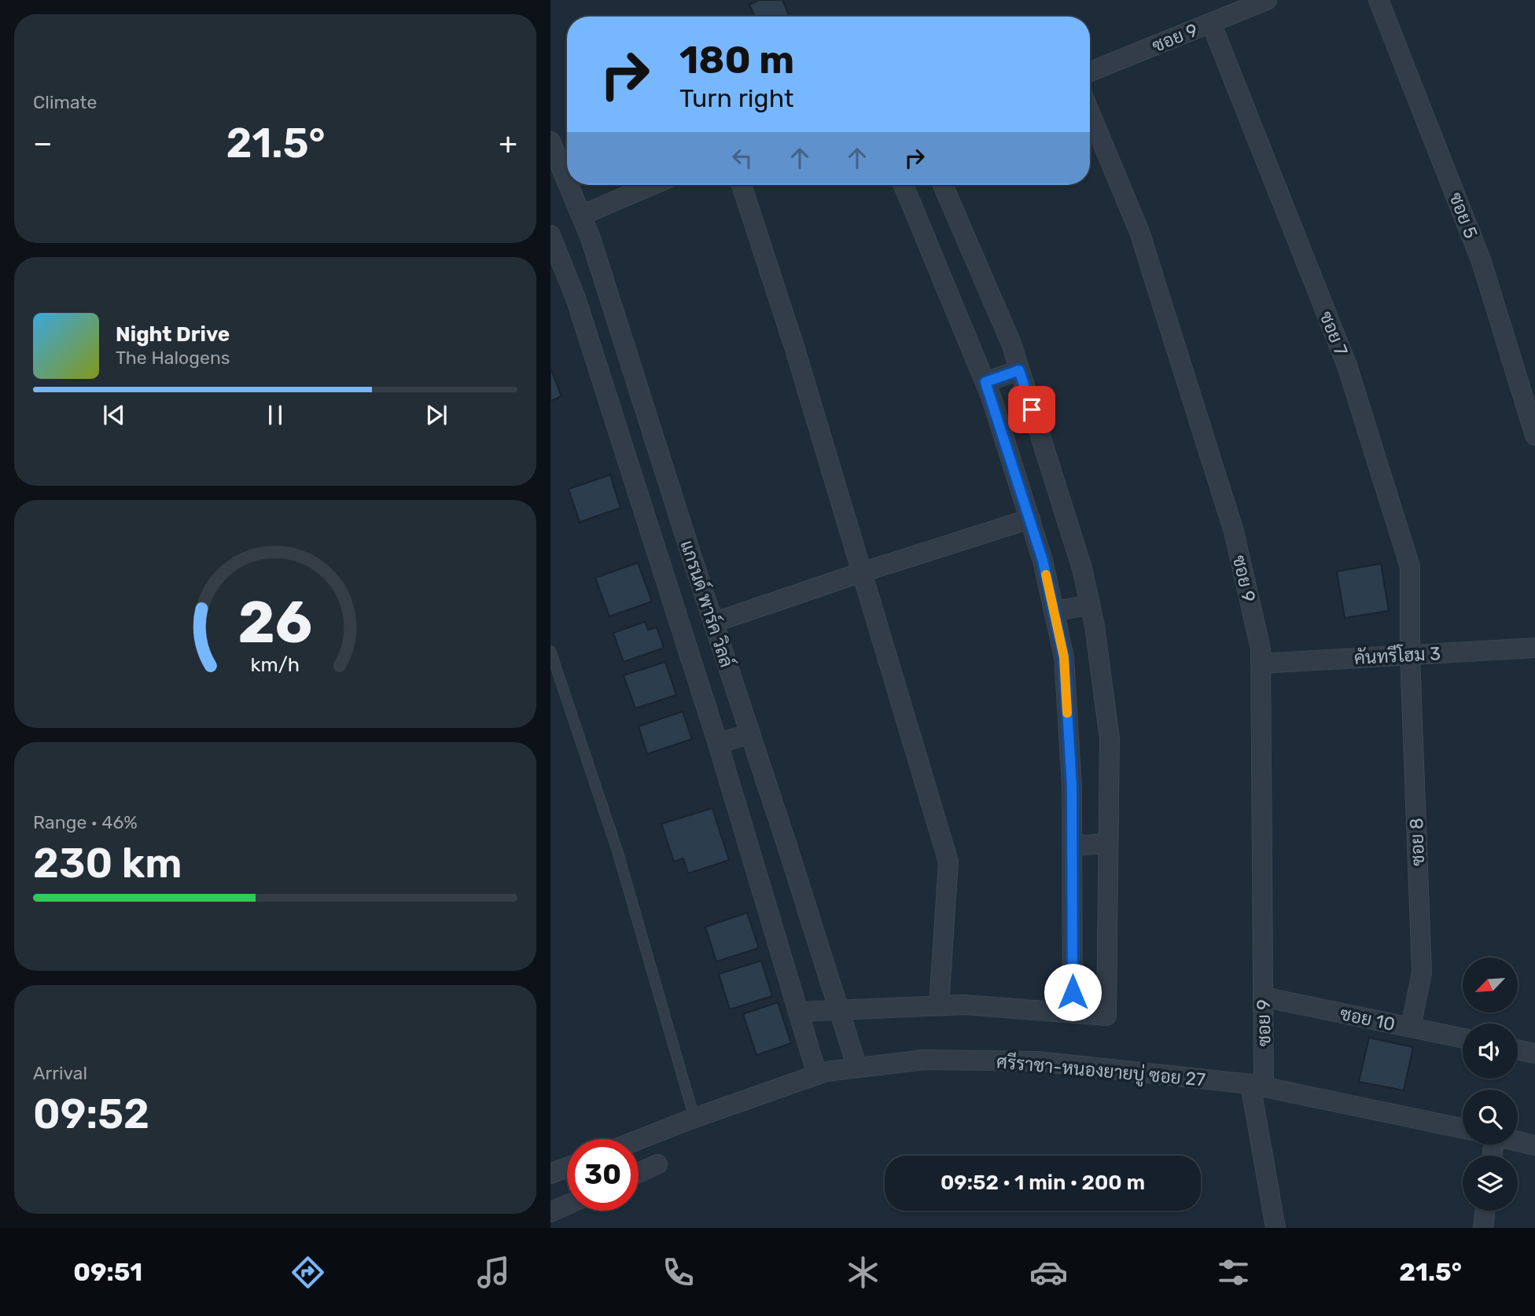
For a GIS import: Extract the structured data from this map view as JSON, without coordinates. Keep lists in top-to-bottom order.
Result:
{
  "streets": {
    "street": [
      "ซอย 9",
      "ซอย 5",
      "ซอย 7",
      "แกรนด์ พาร์ค วิลล์",
      "คันทรีโฮม 3",
      "ซอย 8",
      "ซอย 10",
      "ศรีราชา-หนองยายบู่ ซอย 27"
    ]
  },
  "crossings": [
    ["ซอย 9", "ซอย 7"],
    ["ซอย 9", "คันทรีโฮม 3"],
    ["ซอย 9", "ซอย 10"],
    ["ซอย 9", "ศรีราชา-หนองยายบู่ ซอย 27"],
    ["ซอย 7", "คันทรีโฮม 3"],
    ["ซอย 7", "ซอย 8"],
    ["แกรนด์ พาร์ค วิลล์", "ศรีราชา-หนองยายบู่ ซอย 27"],
    ["คันทรีโฮม 3", "ซอย 8"],
    ["ซอย 8", "ซอย 10"]
  ],
  "north": "bottom left",
  "page": {
    "tile": [
      "Climate",
      ["Range · 46%", "230 km"],
      ["Arrival", "09:52"]
    ],
    "turn": ["180 m", "Turn right"],
    "heat": ["−", "21.5°", "+"],
    "song": ["Night Drive", "The Halogens"],
    "limit": "30",
    "trip": "09:52 · 1 min · 200 m",
    "tabs": ["09:51", "21.5°"],
    "gauge": ["26", "km/h"]
  }
}
